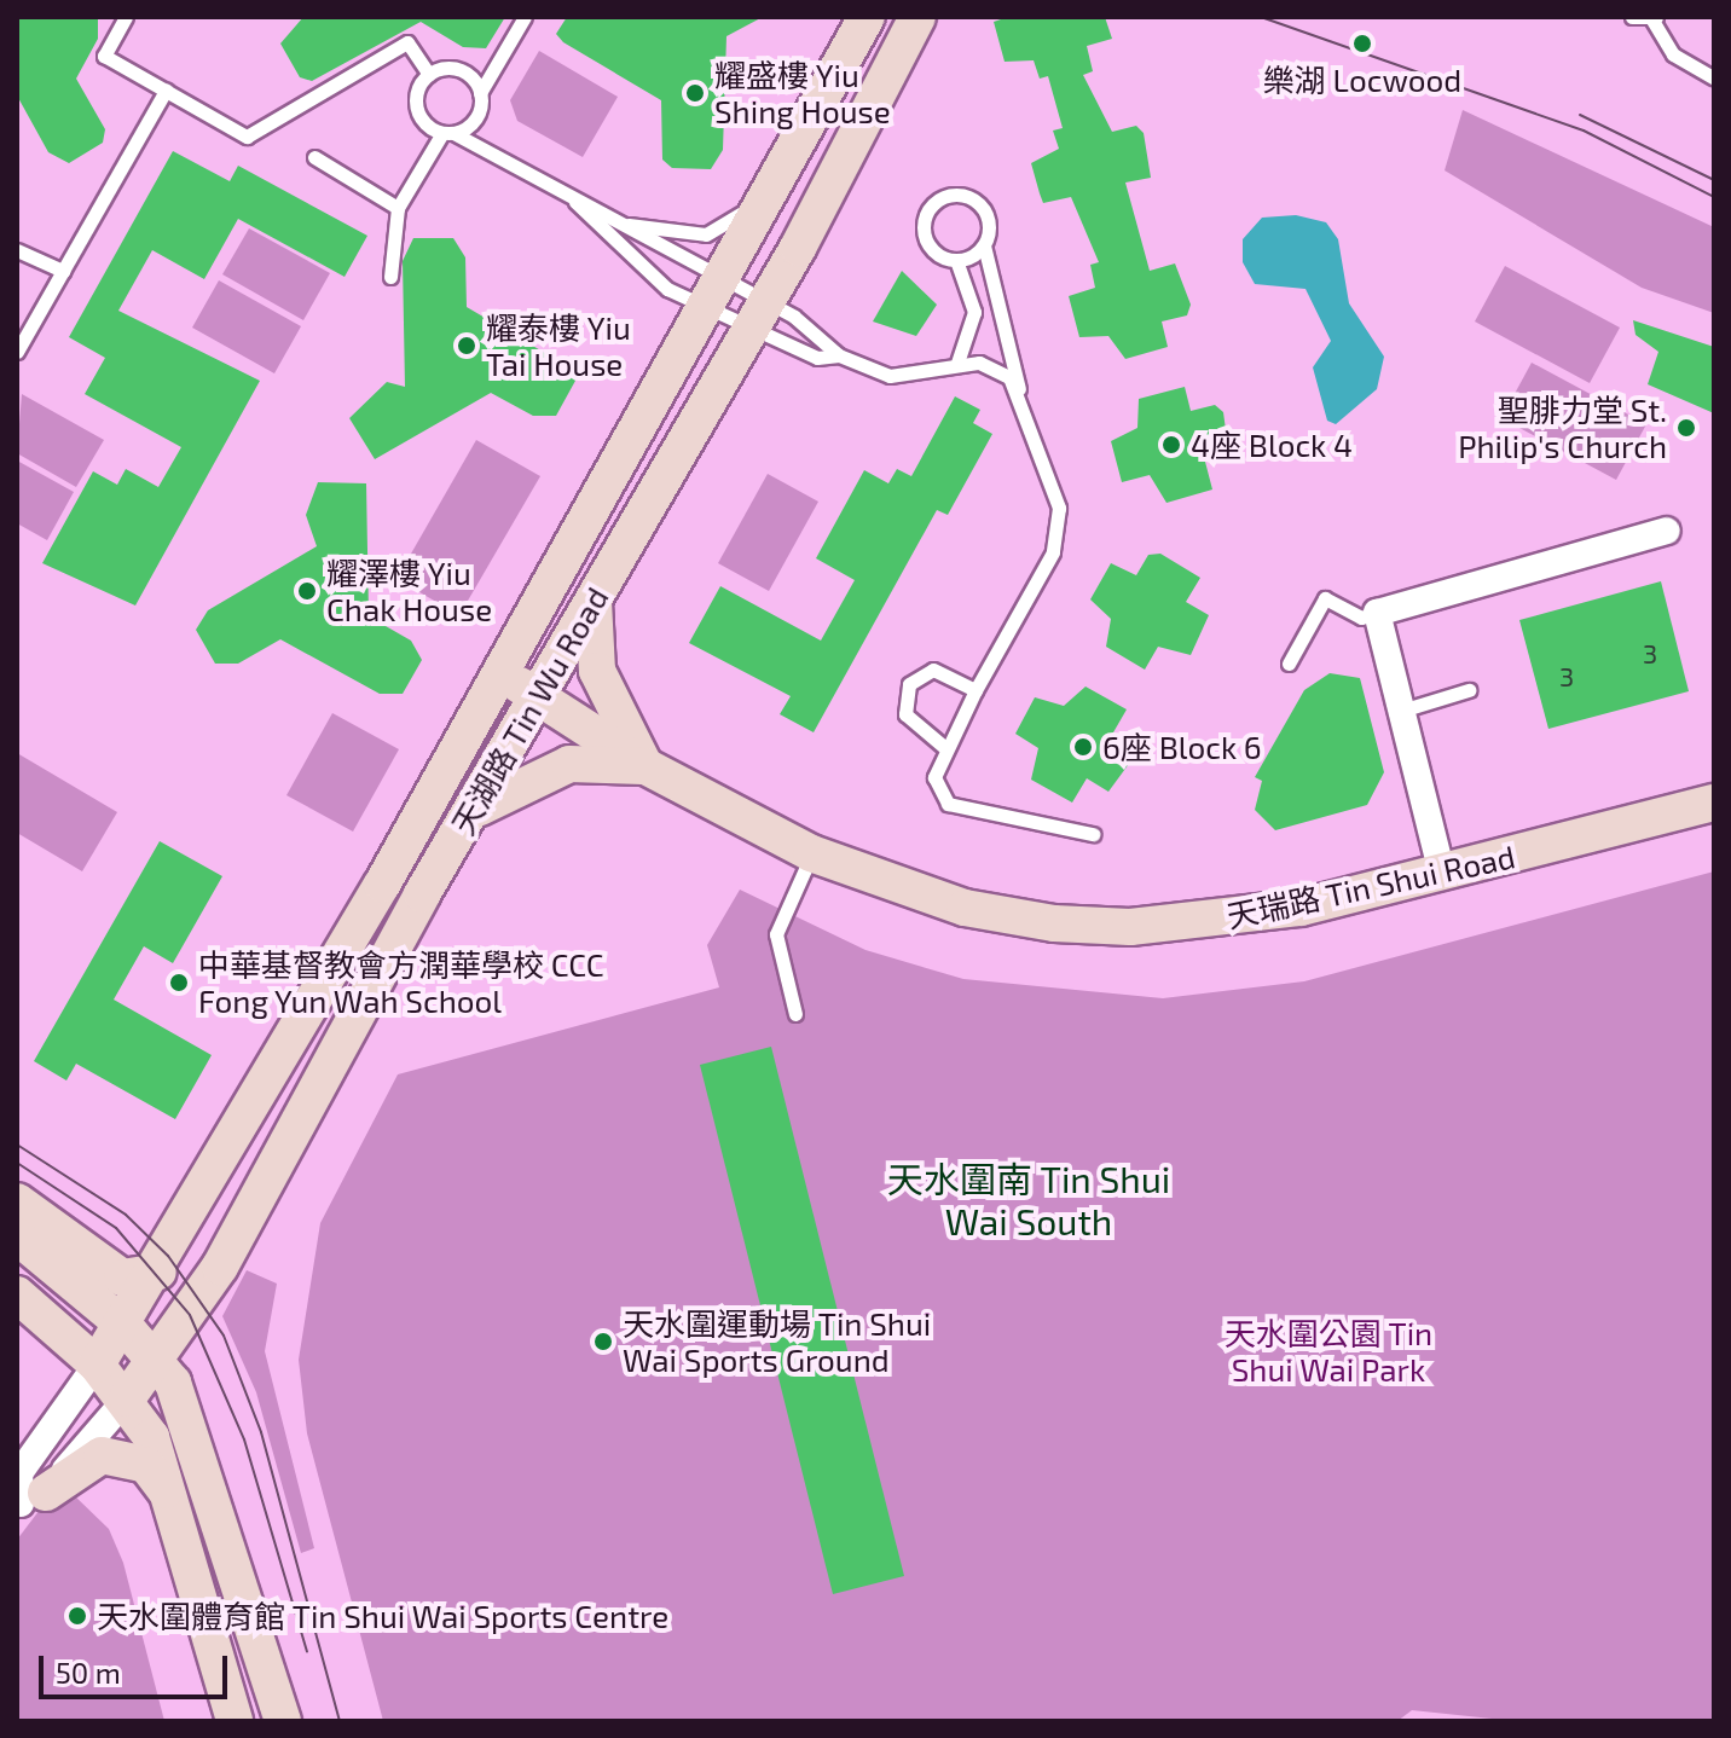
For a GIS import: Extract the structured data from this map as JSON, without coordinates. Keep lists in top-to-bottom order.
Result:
{
  "streets": {
    "main road": ["天湖路 Tin Wu Road", "天瑞路 Tin Shui Road"]
  },
  "crossings": [
    ["天湖路 Tin Wu Road", "天瑞路 Tin Shui Road"]
  ],
  "districts": ["天水圍南 Tin Shui Wai South"],
  "parks": ["天水圍公園 Tin Shui Wai Park"],
  "places": [
    "樂湖 Locwood",
    "耀盛樓 Yiu Shing House",
    "耀泰樓 Yiu Tai House",
    "聖腓力堂 St. Philip's Church",
    "4座 Block 4",
    "耀澤樓 Yiu Chak House",
    "6座 Block 6",
    "中華基督教會方潤華學校 CCC Fong Yun Wah School",
    "天水圍運動場 Tin Shui Wai Sports Ground",
    "天水圍體育館 Tin Shui Wai Sports Centre"
  ],
  "house_numbers": ["3", "3"],
  "scale_bar": "50 m"
}
